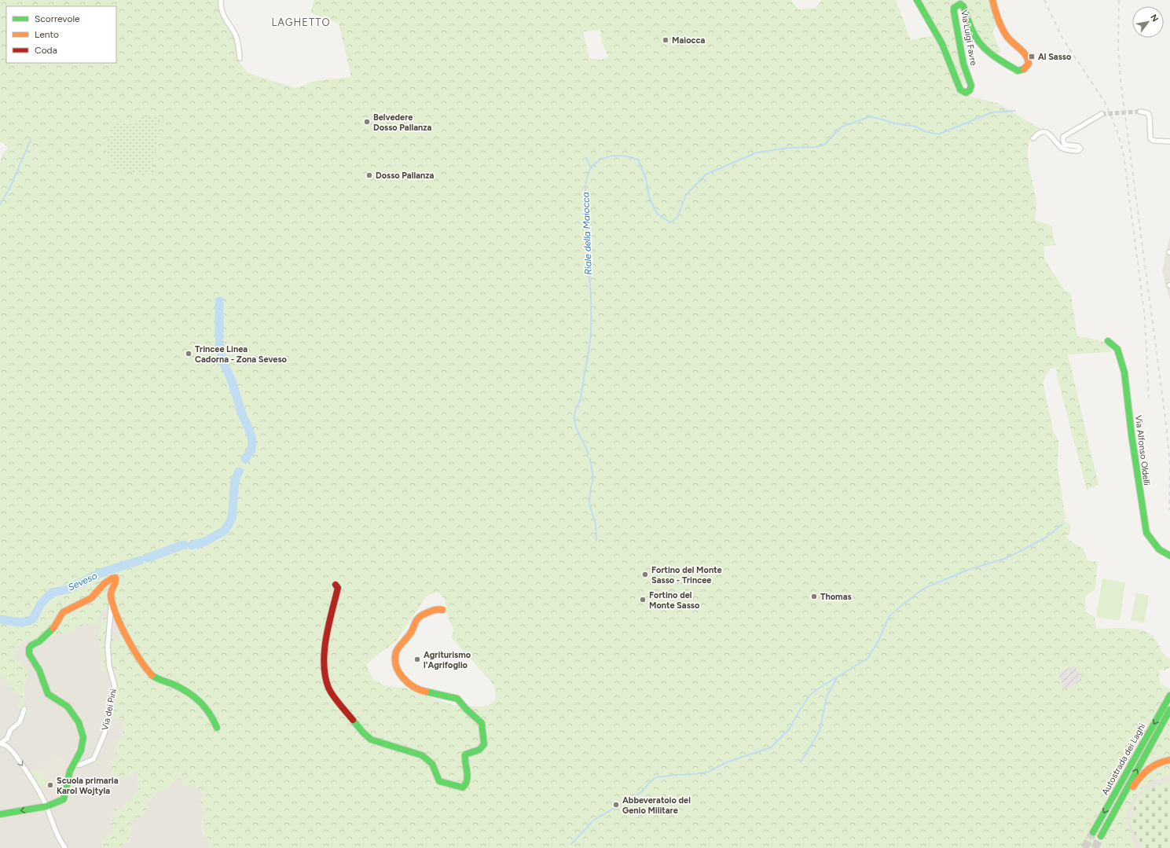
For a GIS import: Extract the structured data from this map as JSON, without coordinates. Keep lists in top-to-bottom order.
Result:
{
  "streets": {
    "main road": ["Via Luigi Favre", "Via Alfonso Oldelli", "Autostrada dei Laghi"],
    "street": ["Via dei Pini"]
  },
  "districts": ["LAGHETTO"],
  "water": ["Riale della Maiocca", "Seveso"],
  "places": {
    "other": [
      "Maiocca",
      "Belvedere Dosso Pallanza",
      "Dosso Pallanza",
      "Trincee Linea Cadorna - Zona Seveso",
      "Fortino del Monte Sasso - Trincee",
      "Thomas",
      "Fortino del Monte Sasso",
      "Agriturismo l'Agrifoglio",
      "Scuola primaria Karol Wojtyla",
      "Abbeveratoio del Genio Militare"
    ],
    "transit": ["Al Sasso"]
  },
  "legend": ["Scorrevole", "Lento", "Coda"],
  "north": "top right"
}
